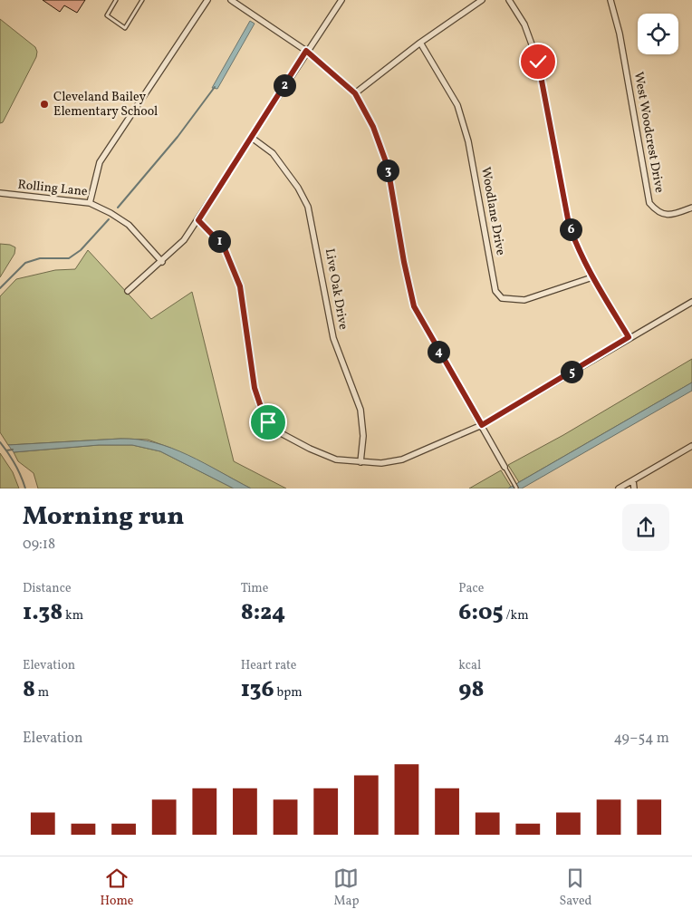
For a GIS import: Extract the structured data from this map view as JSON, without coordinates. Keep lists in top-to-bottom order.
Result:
{
  "streets": {
    "street": [
      "West Woodcrest Drive",
      "Rolling Lane",
      "Woodlane Drive",
      "Live Oak Drive"
    ]
  },
  "places": ["Cleveland Bailey Elementary School"],
  "page": {
    "pins": [
      "2",
      "3",
      "6",
      "1",
      "4",
      "5"
    ],
    "heading": ["Morning run", "09:18"],
    "stats": [
      ["Distance", "1.38 km"],
      ["Time", "8:24"],
      ["Pace", "6:05 /km"],
      ["Elevation", "8 m"],
      ["Heart rate", "136 bpm"],
      ["kcal", "98"]
    ],
    "chart": ["Elevation", "49–54 m"],
    "tabs": ["Home", "Map", "Saved"]
  }
}
